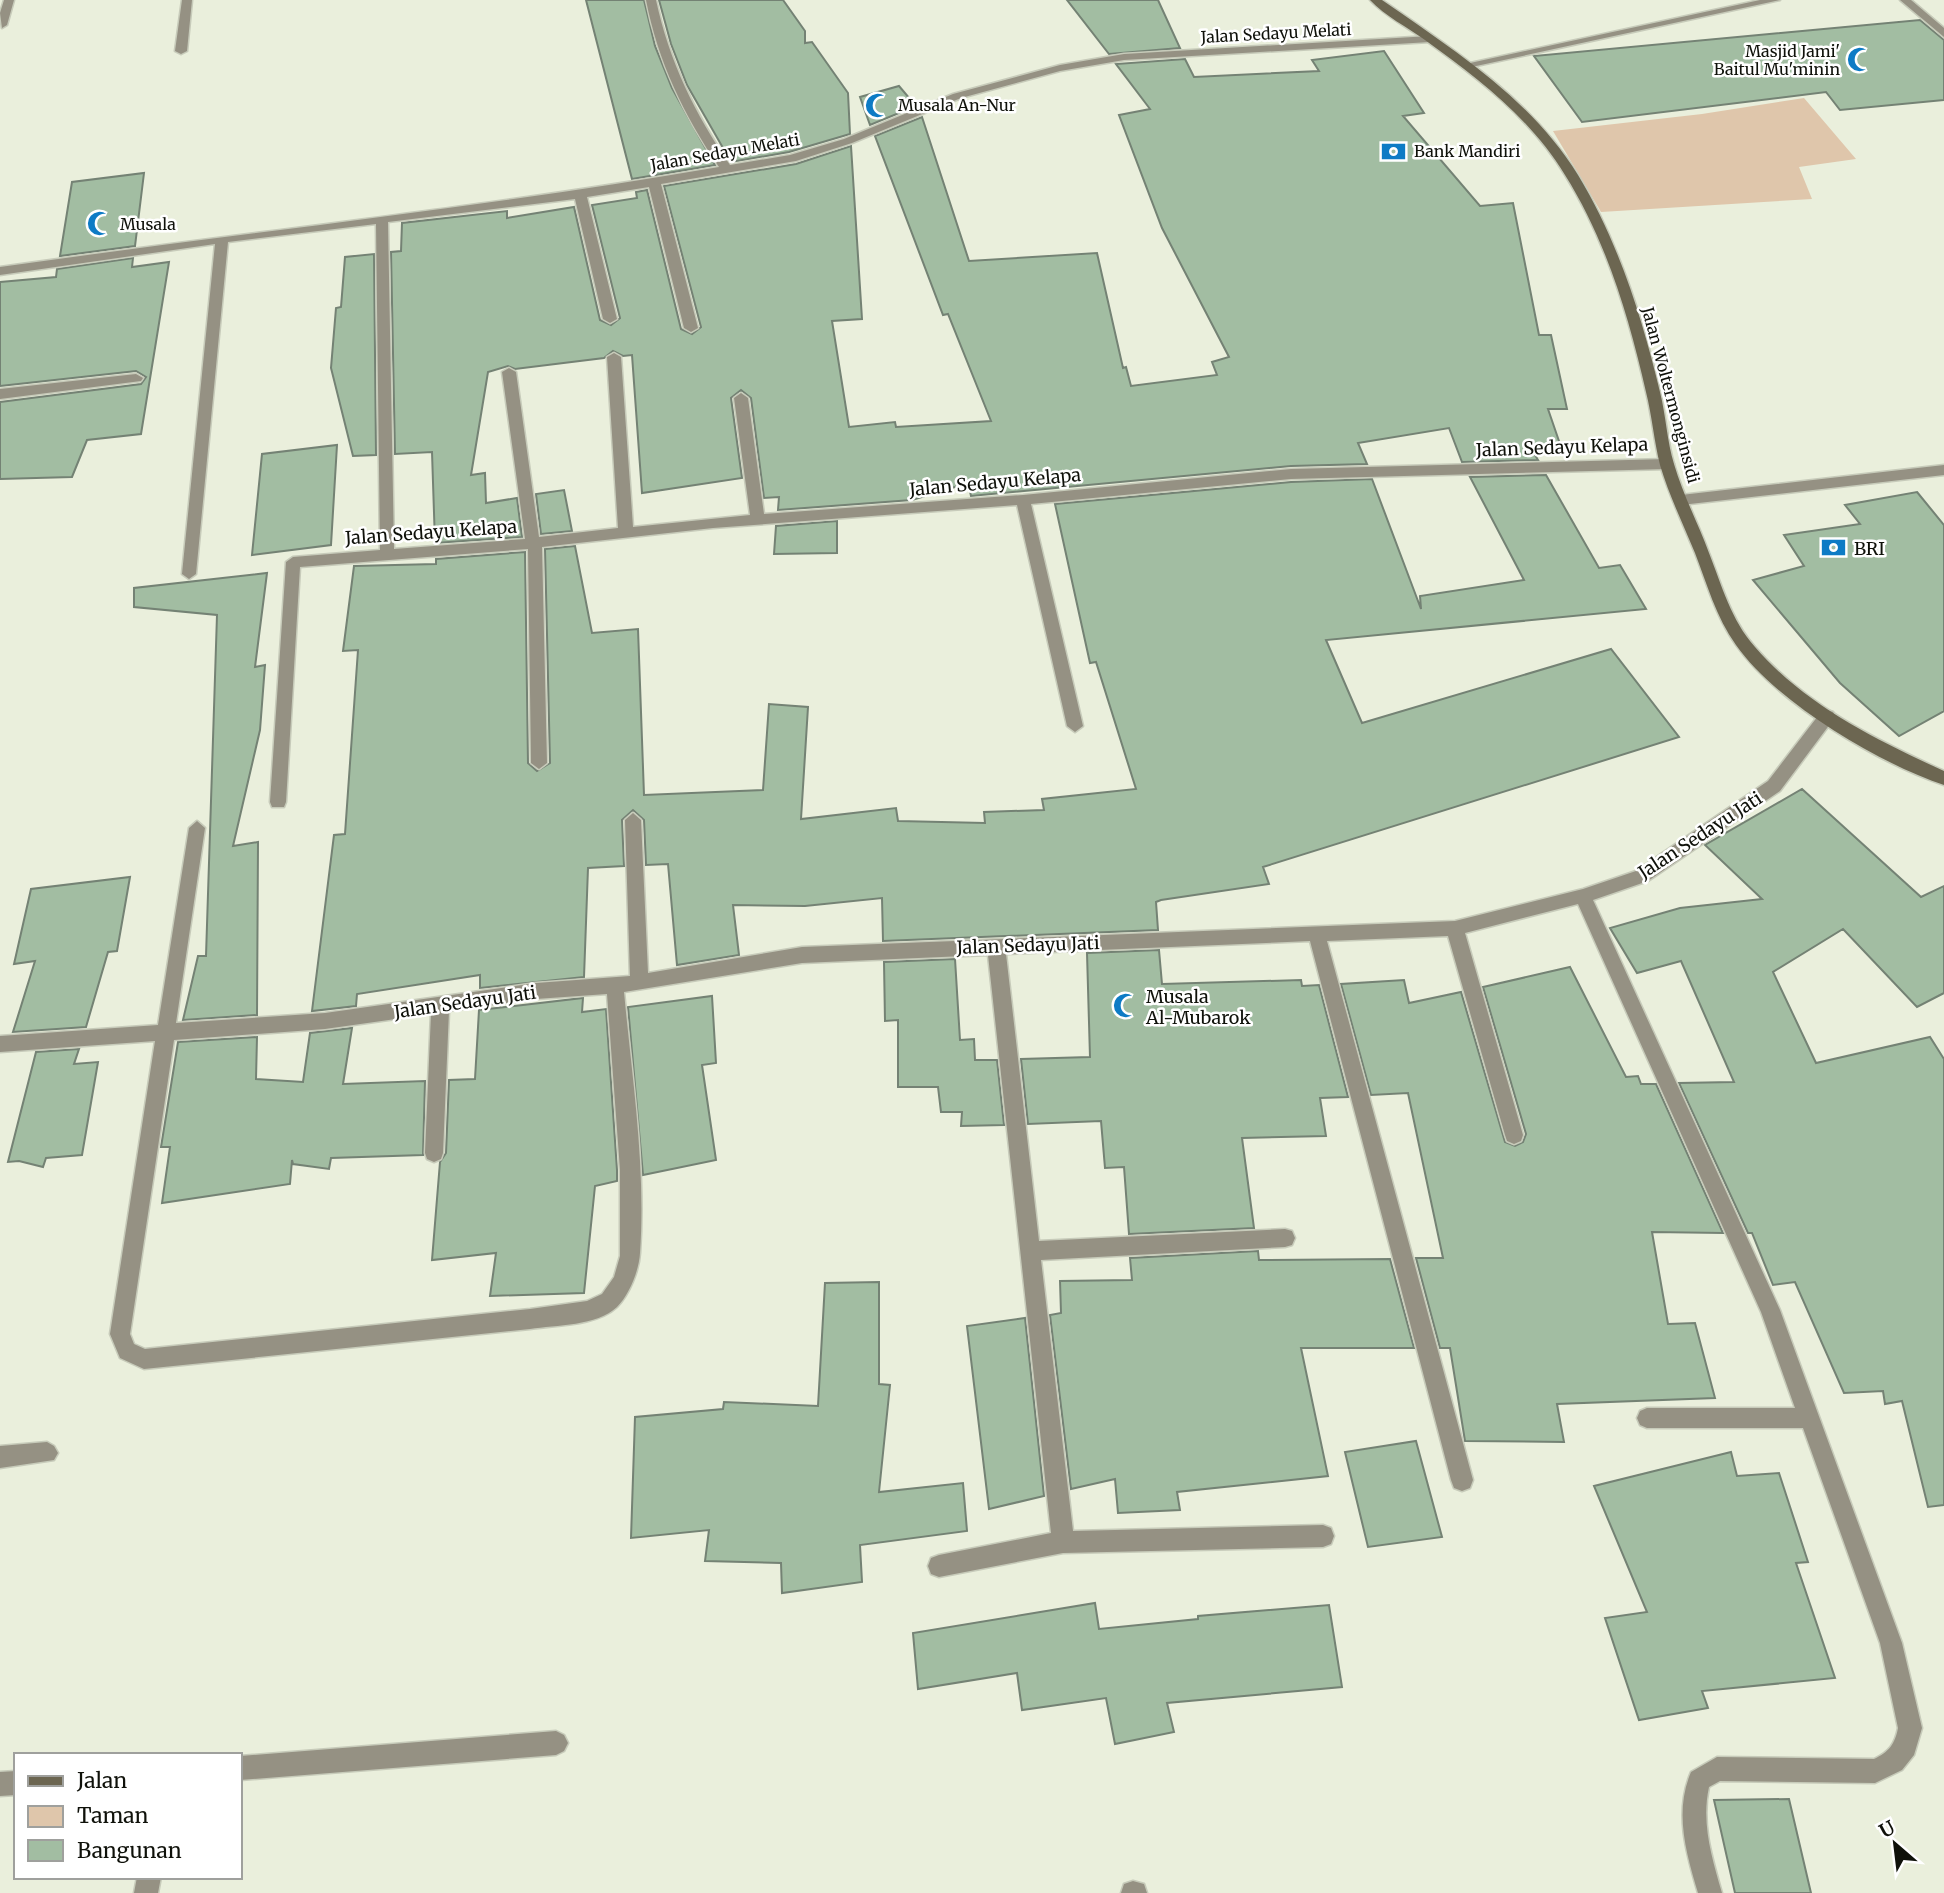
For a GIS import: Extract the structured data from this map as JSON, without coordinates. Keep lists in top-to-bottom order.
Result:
{
  "streets": {
    "main road": ["Jalan Woltermonginsidi"],
    "street": ["Jalan Sedayu Melati", "Jalan Sedayu Kelapa", "Jalan Sedayu Jati"]
  },
  "crossings": [
    ["Jalan Sedayu Melati", "Jalan Woltermonginsidi"],
    ["Jalan Woltermonginsidi", "Jalan Sedayu Kelapa"],
    ["Jalan Woltermonginsidi", "Jalan Sedayu Jati"]
  ],
  "places": {
    "mosque": [
      "Masjid Jami' Baitul Mu'minin",
      "Musala An-Nur",
      "Musala",
      "Musala Al-Mubarok"
    ],
    "bank": ["Bank Mandiri", "BRI"]
  },
  "legend": ["Jalan", "Taman", "Bangunan"],
  "north": "top left"
}
